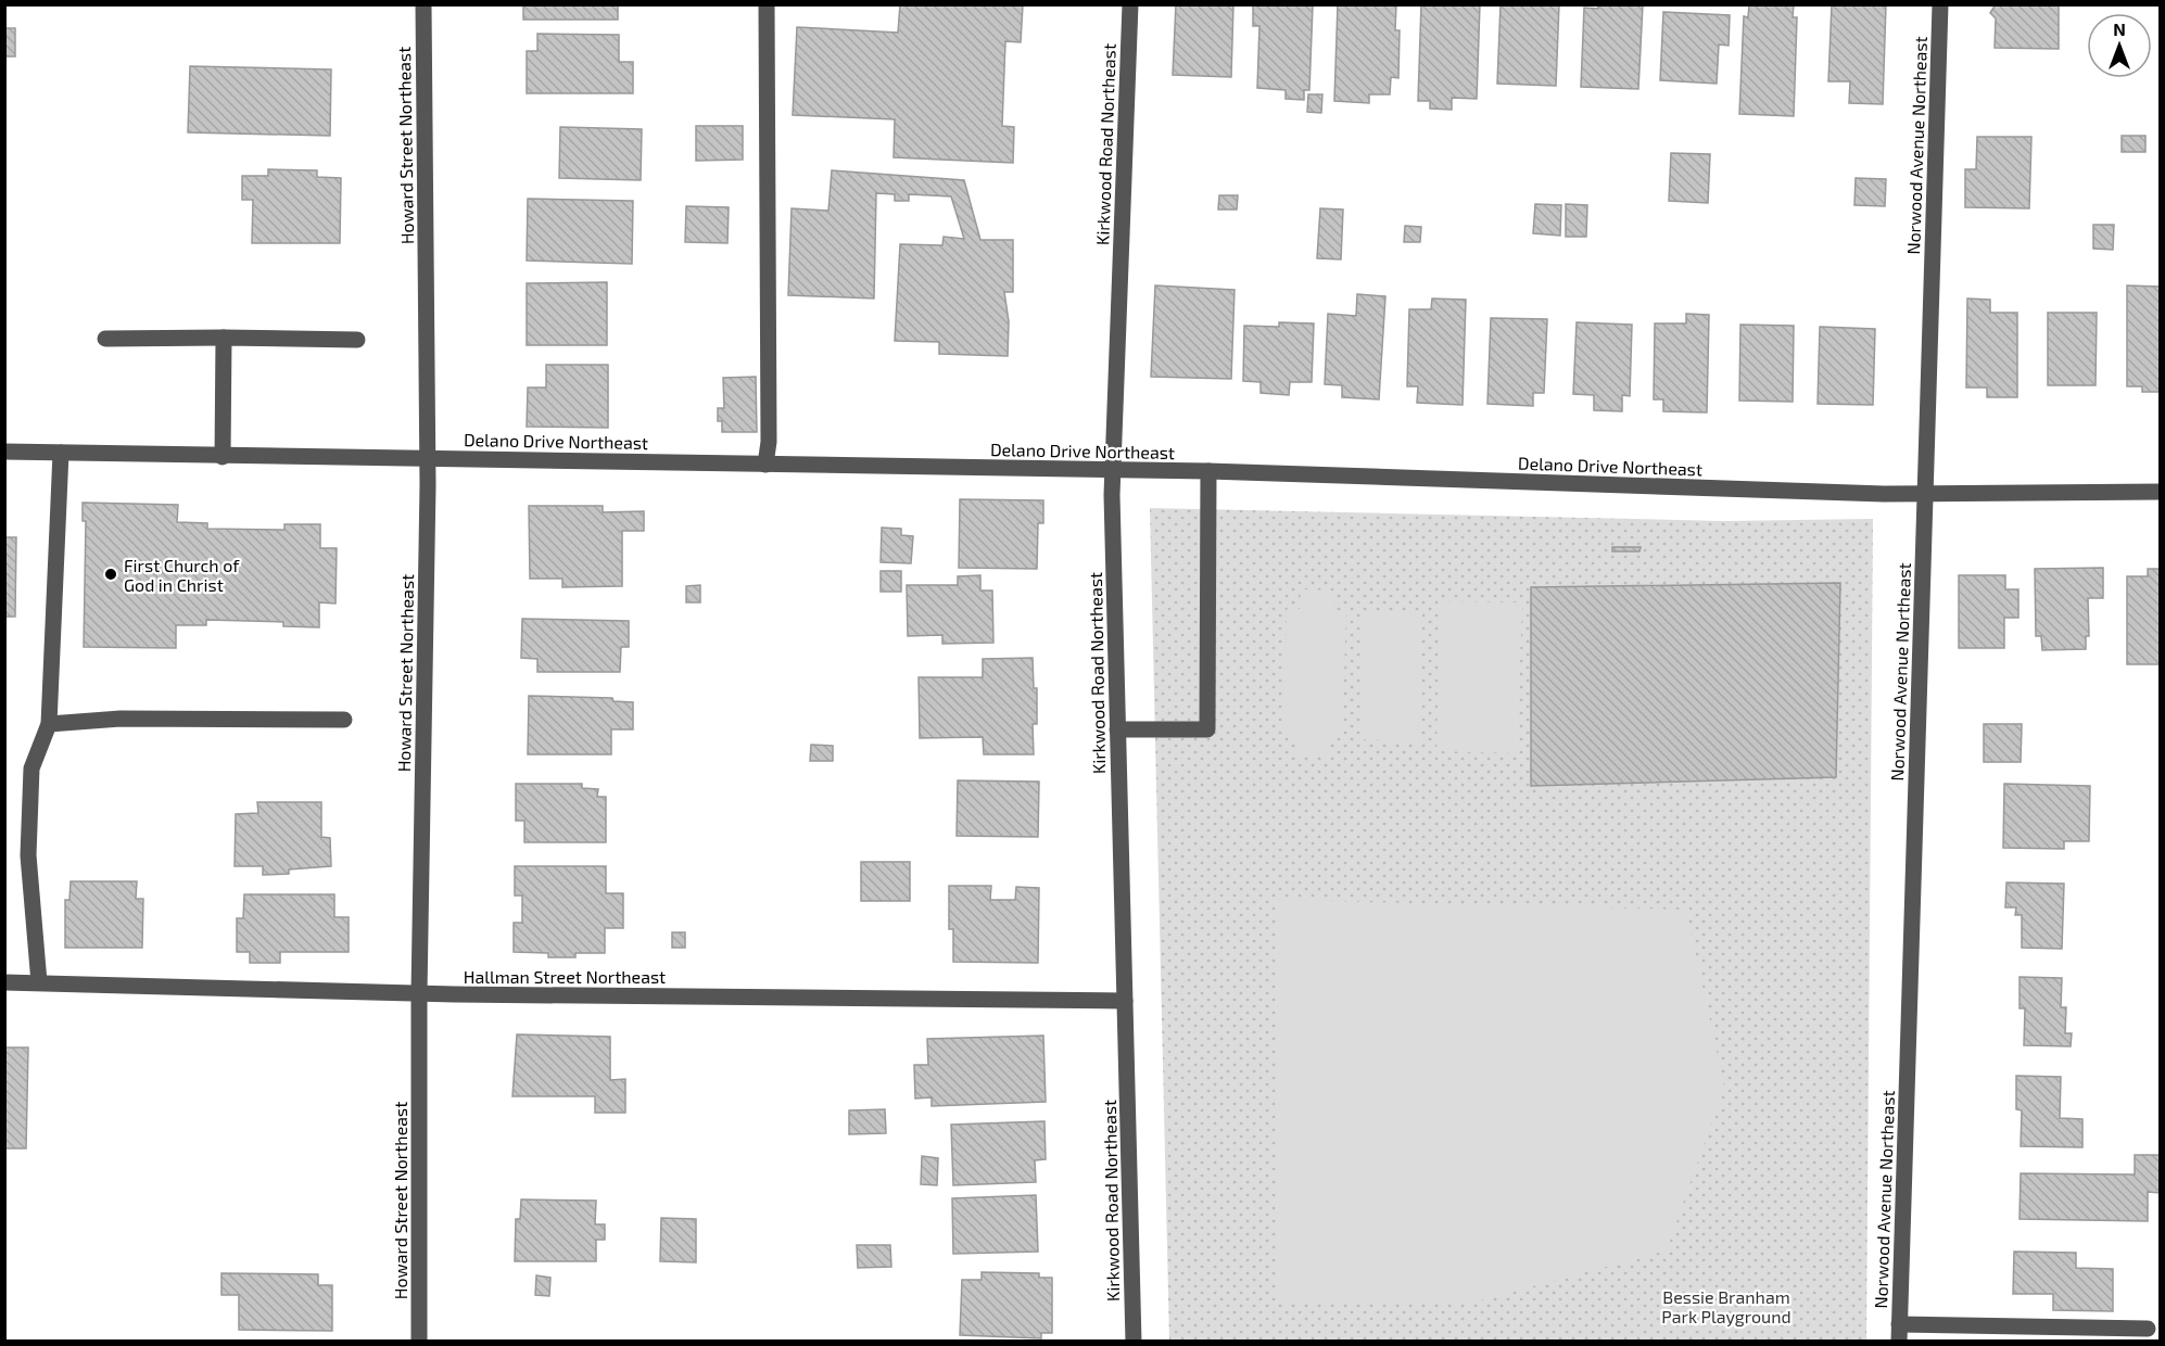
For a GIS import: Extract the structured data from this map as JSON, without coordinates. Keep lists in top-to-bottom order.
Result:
{
  "streets": {
    "street": [
      "Kirkwood Road Northeast",
      "Howard Street Northeast",
      "Norwood Avenue Northeast",
      "Delano Drive Northeast",
      "Hallman Street Northeast"
    ]
  },
  "crossings": [
    ["Kirkwood Road Northeast", "Delano Drive Northeast"],
    ["Kirkwood Road Northeast", "Hallman Street Northeast"],
    ["Howard Street Northeast", "Delano Drive Northeast"],
    ["Howard Street Northeast", "Hallman Street Northeast"],
    ["Norwood Avenue Northeast", "Delano Drive Northeast"]
  ],
  "parks": ["Bessie Branham Park Playground"],
  "places": ["First Church of God in Christ"],
  "north": "top"
}
